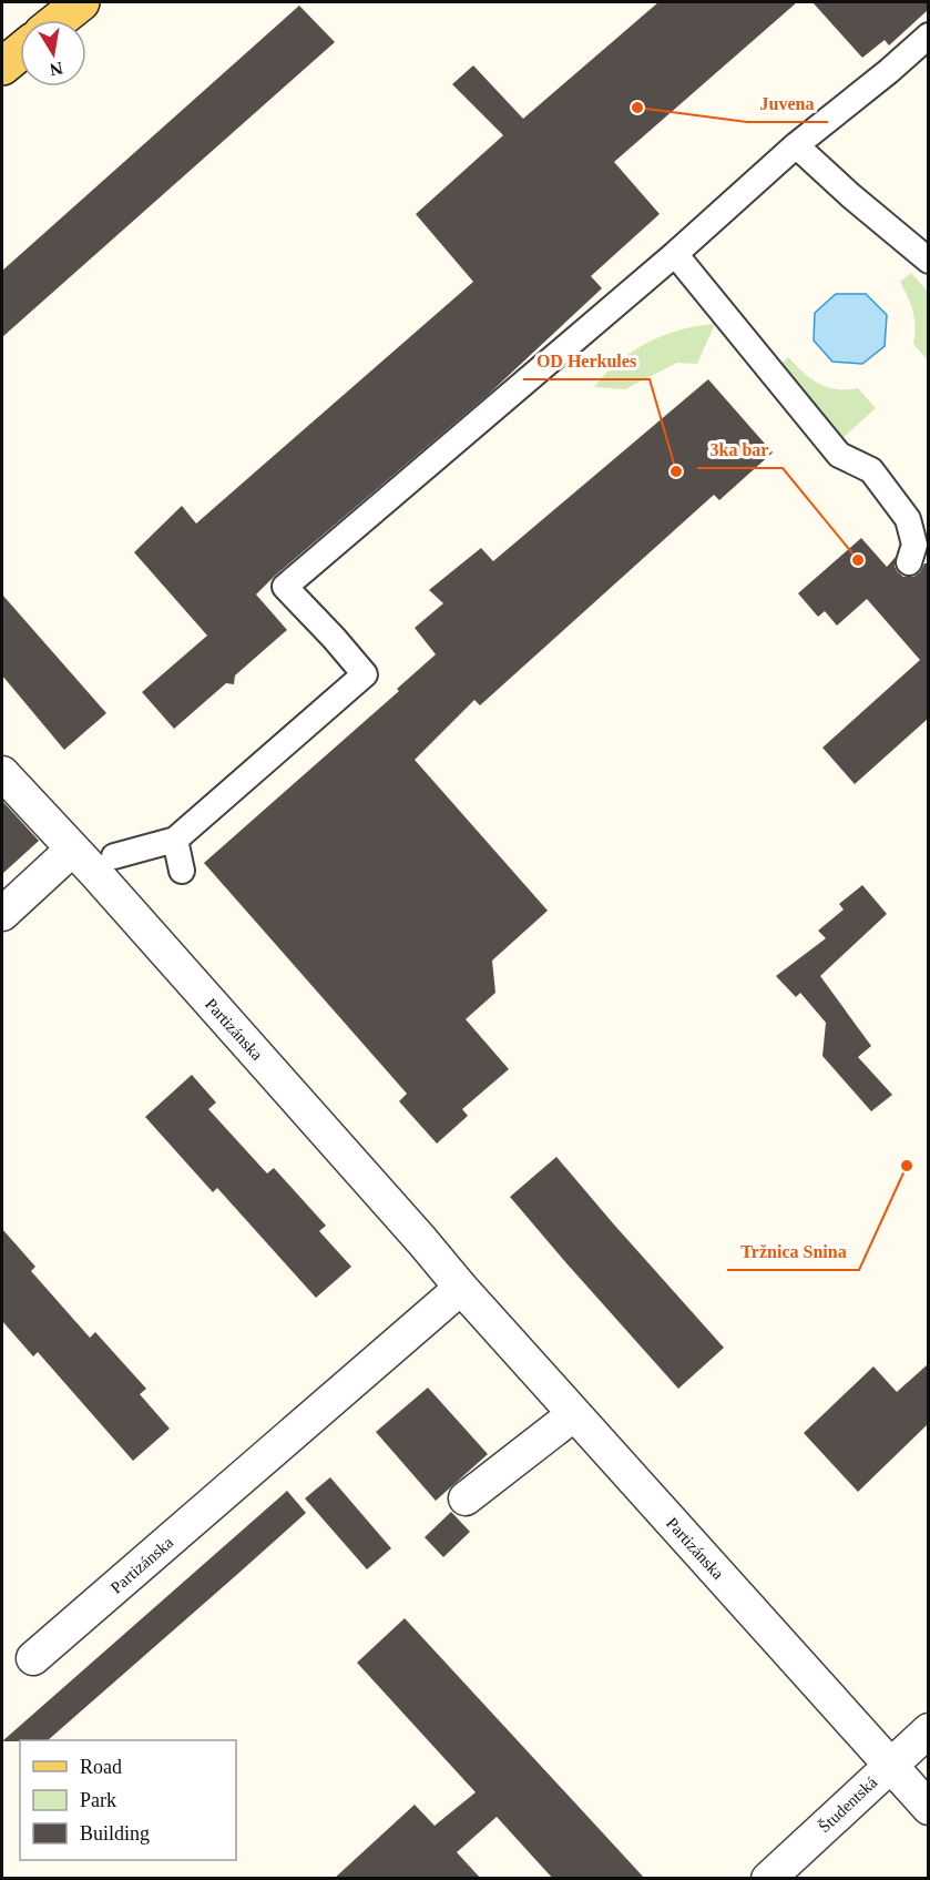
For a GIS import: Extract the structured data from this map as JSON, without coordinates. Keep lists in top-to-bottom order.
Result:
{
  "streets": {
    "street": ["Partizánska", "Študentská"]
  },
  "crossings": [
    ["Partizánska", "Študentská"]
  ],
  "places": [
    "Juvena",
    "OD Herkules",
    "3ka bar",
    "Tržnica Snina"
  ],
  "legend": ["Road", "Park", "Building"],
  "north": "bottom"
}
